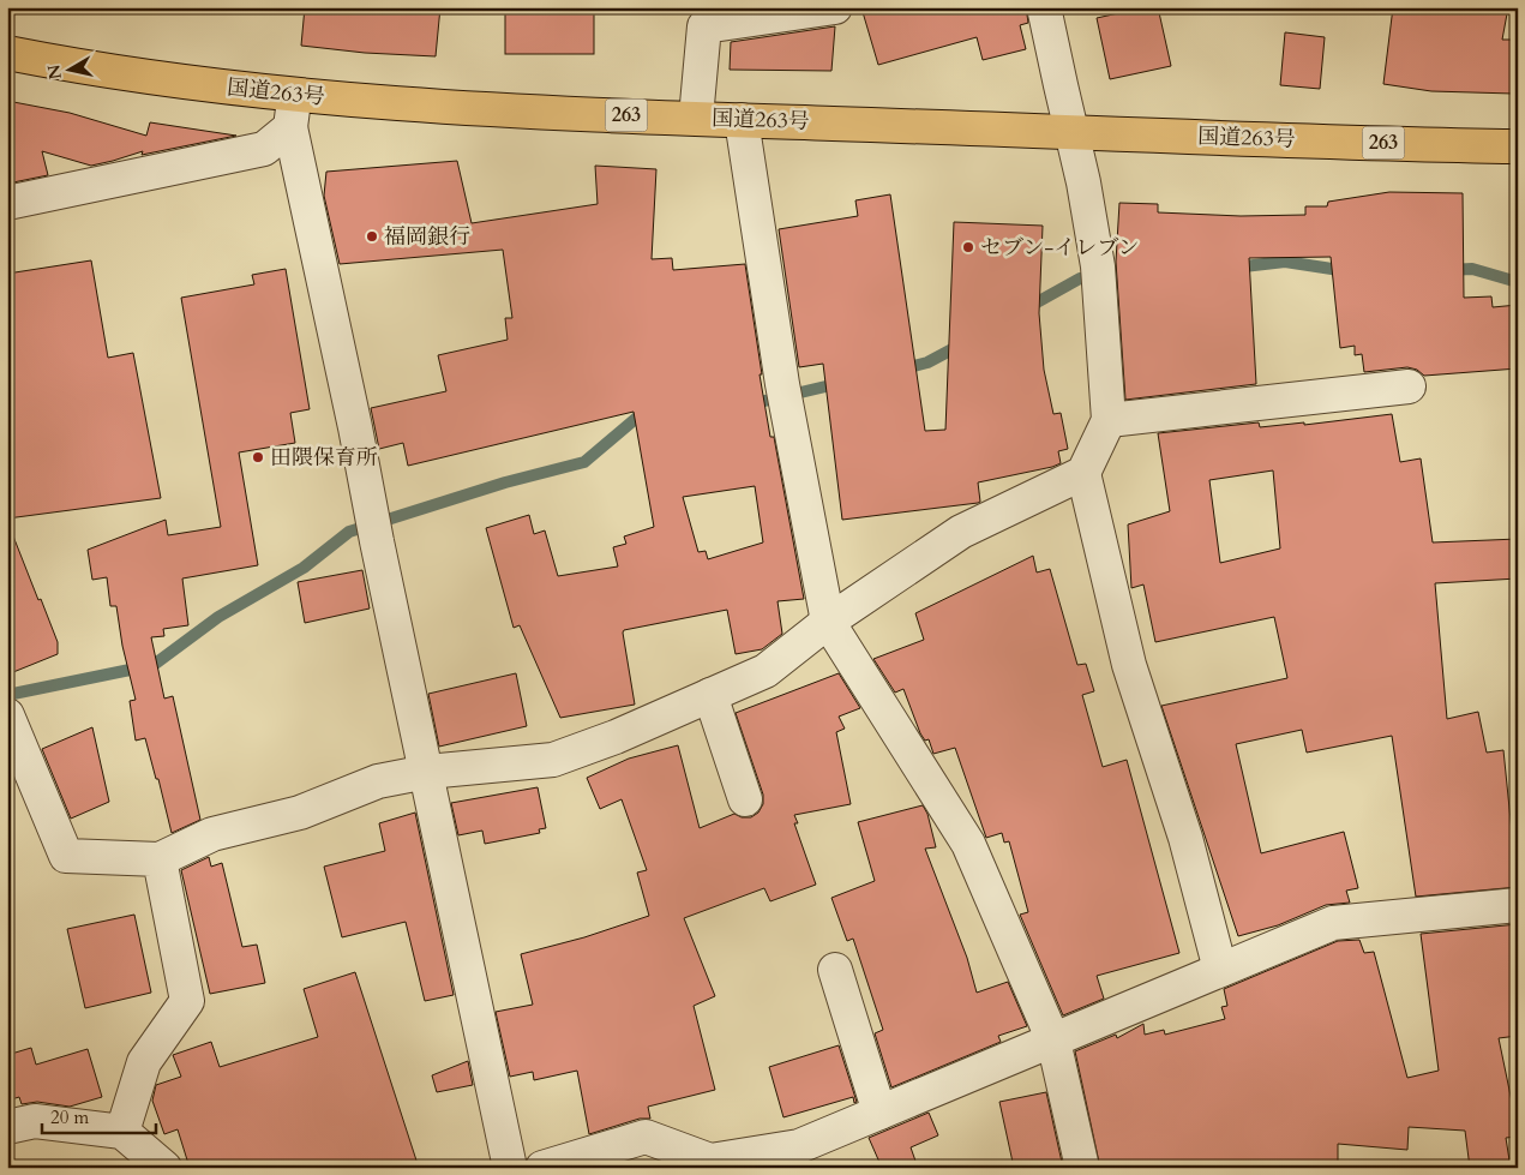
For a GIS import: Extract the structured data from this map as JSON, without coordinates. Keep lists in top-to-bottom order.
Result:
{
  "streets": {
    "highway": ["国道263号", "263"]
  },
  "places": ["福岡銀行", "セブン-イレブン", "田隈保育所"],
  "scale_bar": "20 m",
  "north": "left"
}
